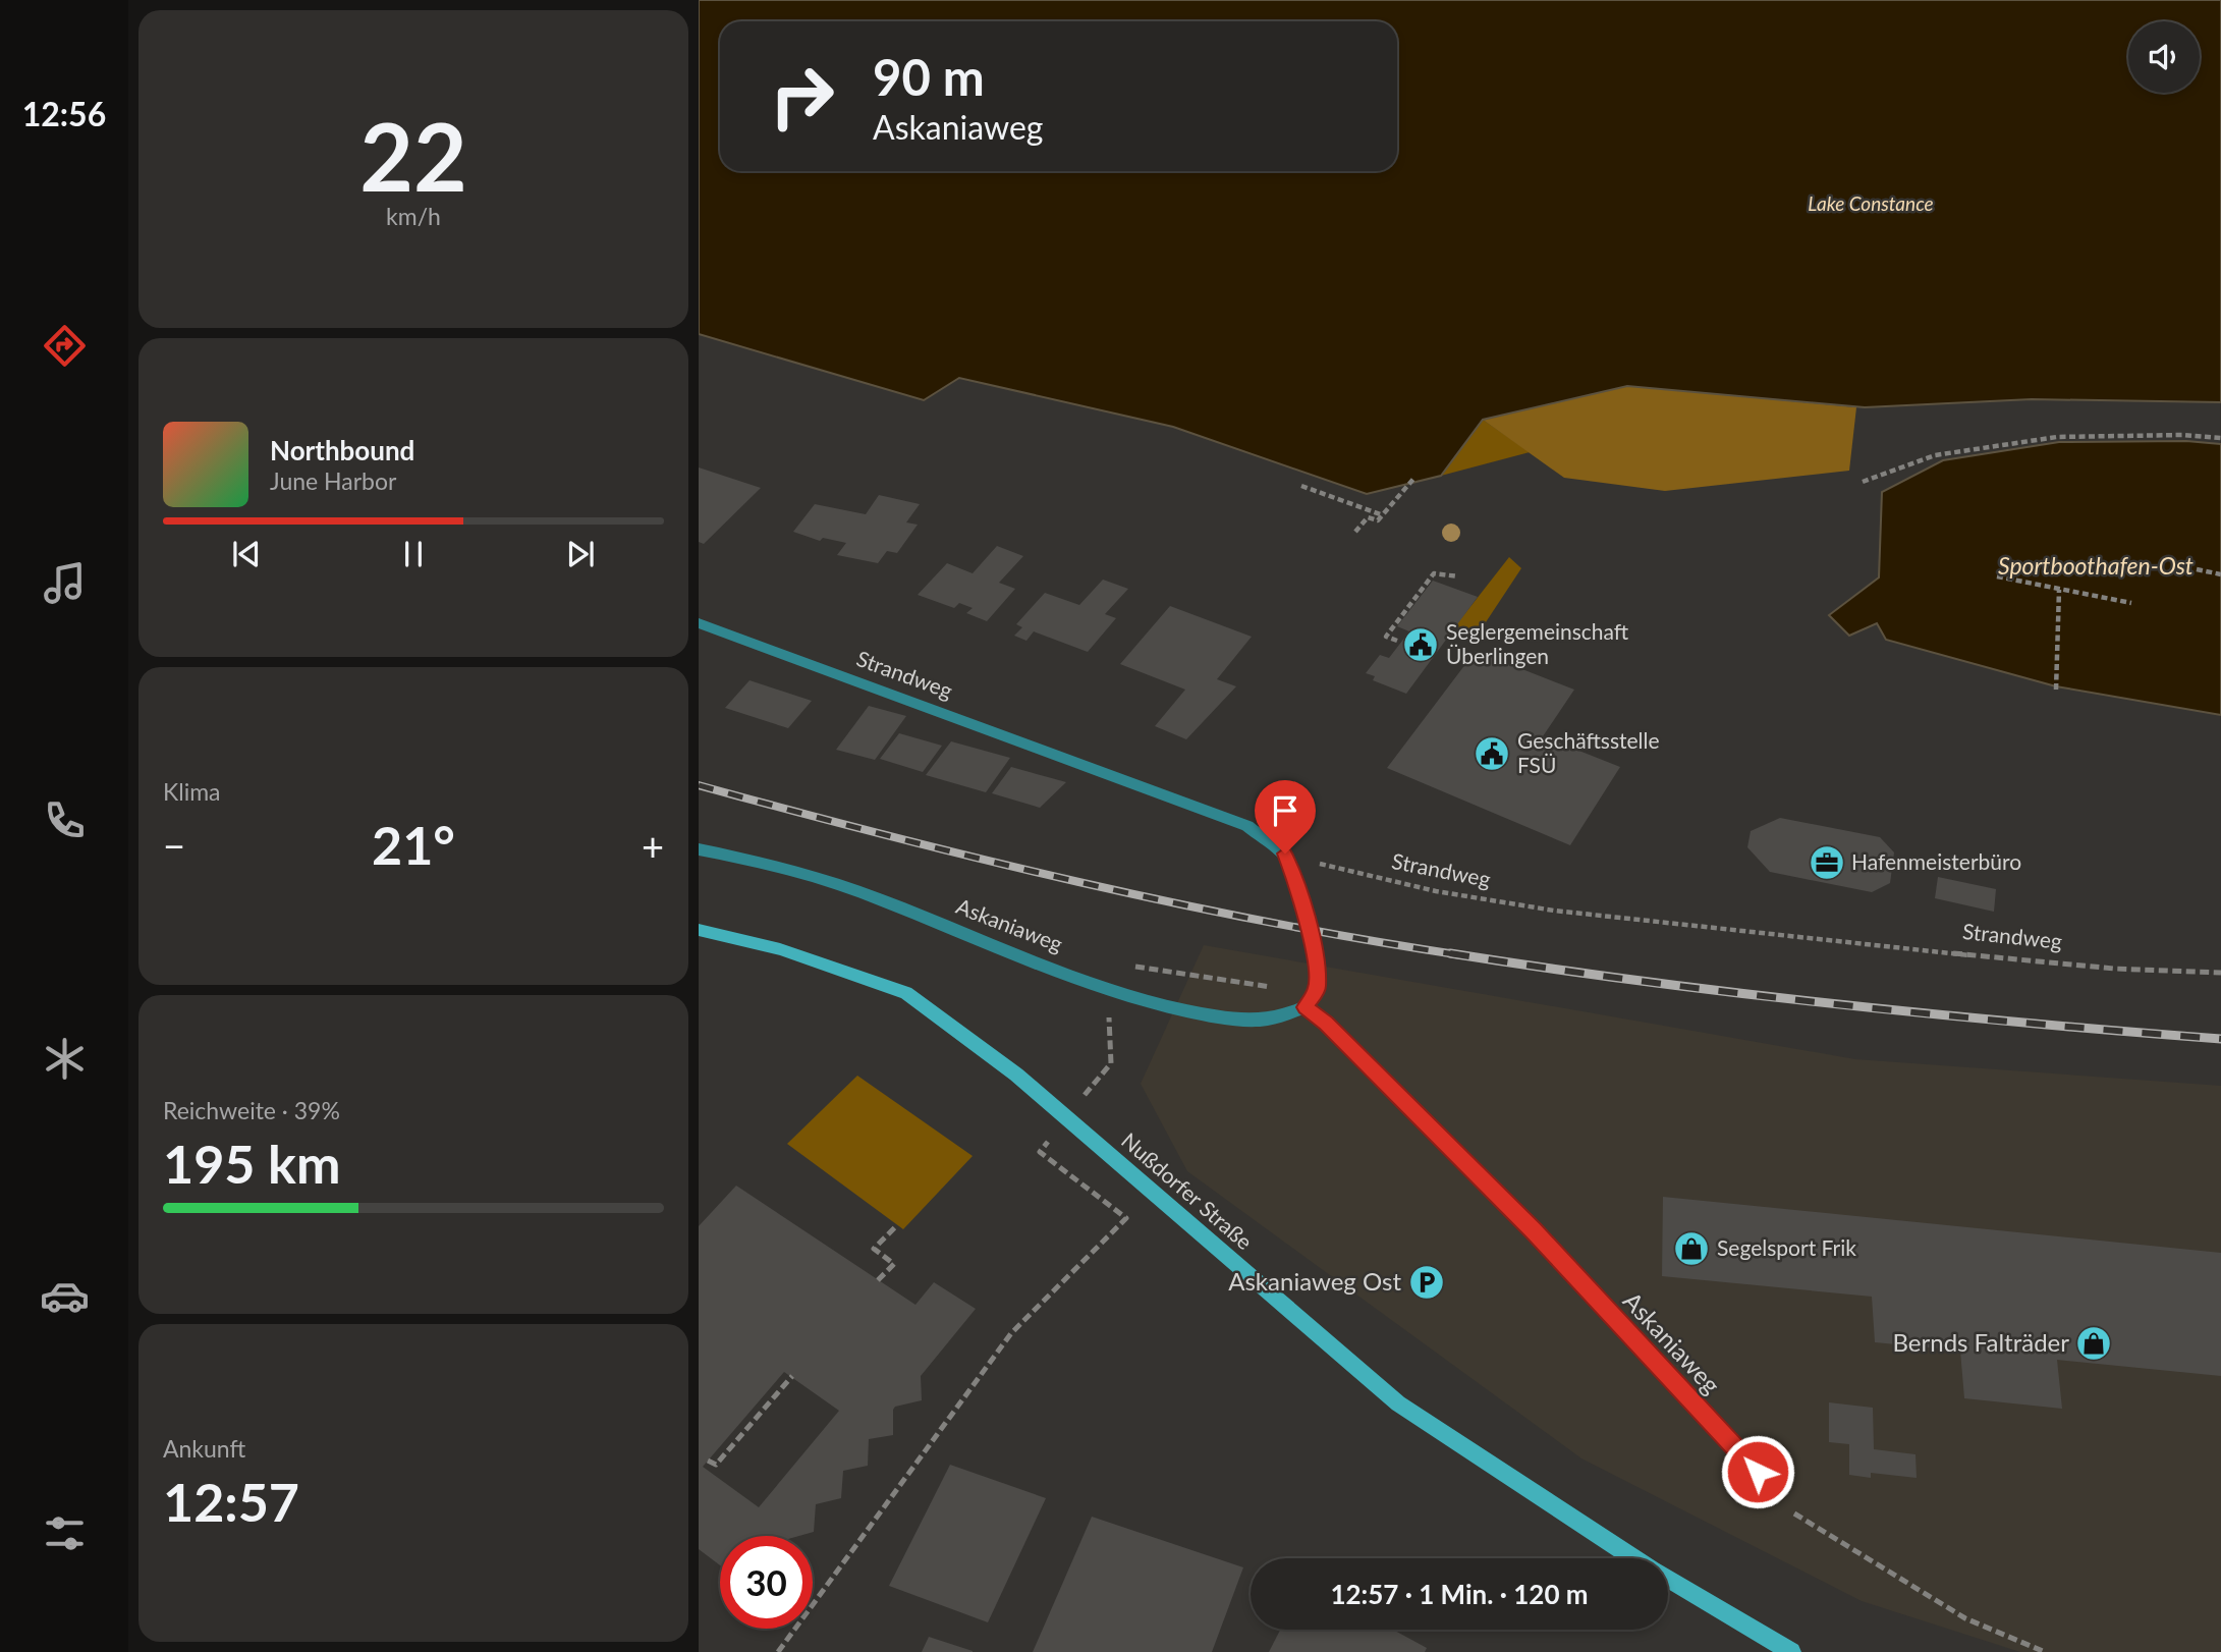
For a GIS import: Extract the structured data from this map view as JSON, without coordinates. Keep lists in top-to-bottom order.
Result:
{
  "streets": {
    "street": ["Strandweg", "Askaniaweg", "Nußdorfer Straße"]
  },
  "water": ["Lake Constance", "Sportboothafen-Ost"],
  "places": {
    "public building": ["Seglergemeinschaft Überlingen", "Geschäftsstelle FSÜ"],
    "office": ["Hafenmeisterbüro"],
    "shop": ["Segelsport Frik", "Bernds Falträder"],
    "parking": ["Askaniaweg Ost"]
  },
  "page": {
    "tabs": "12:56",
    "tile": [
      ["22", "km/h"],
      "Klima",
      ["Reichweite · 39%", "195 km"],
      ["Ankunft", "12:57"]
    ],
    "turn": ["90 m", "Askaniaweg"],
    "song": ["Northbound", "June Harbor"],
    "heat": ["−", "21°", "+"],
    "limit": "30",
    "trip": "12:57 · 1 Min. · 120 m"
  }
}
